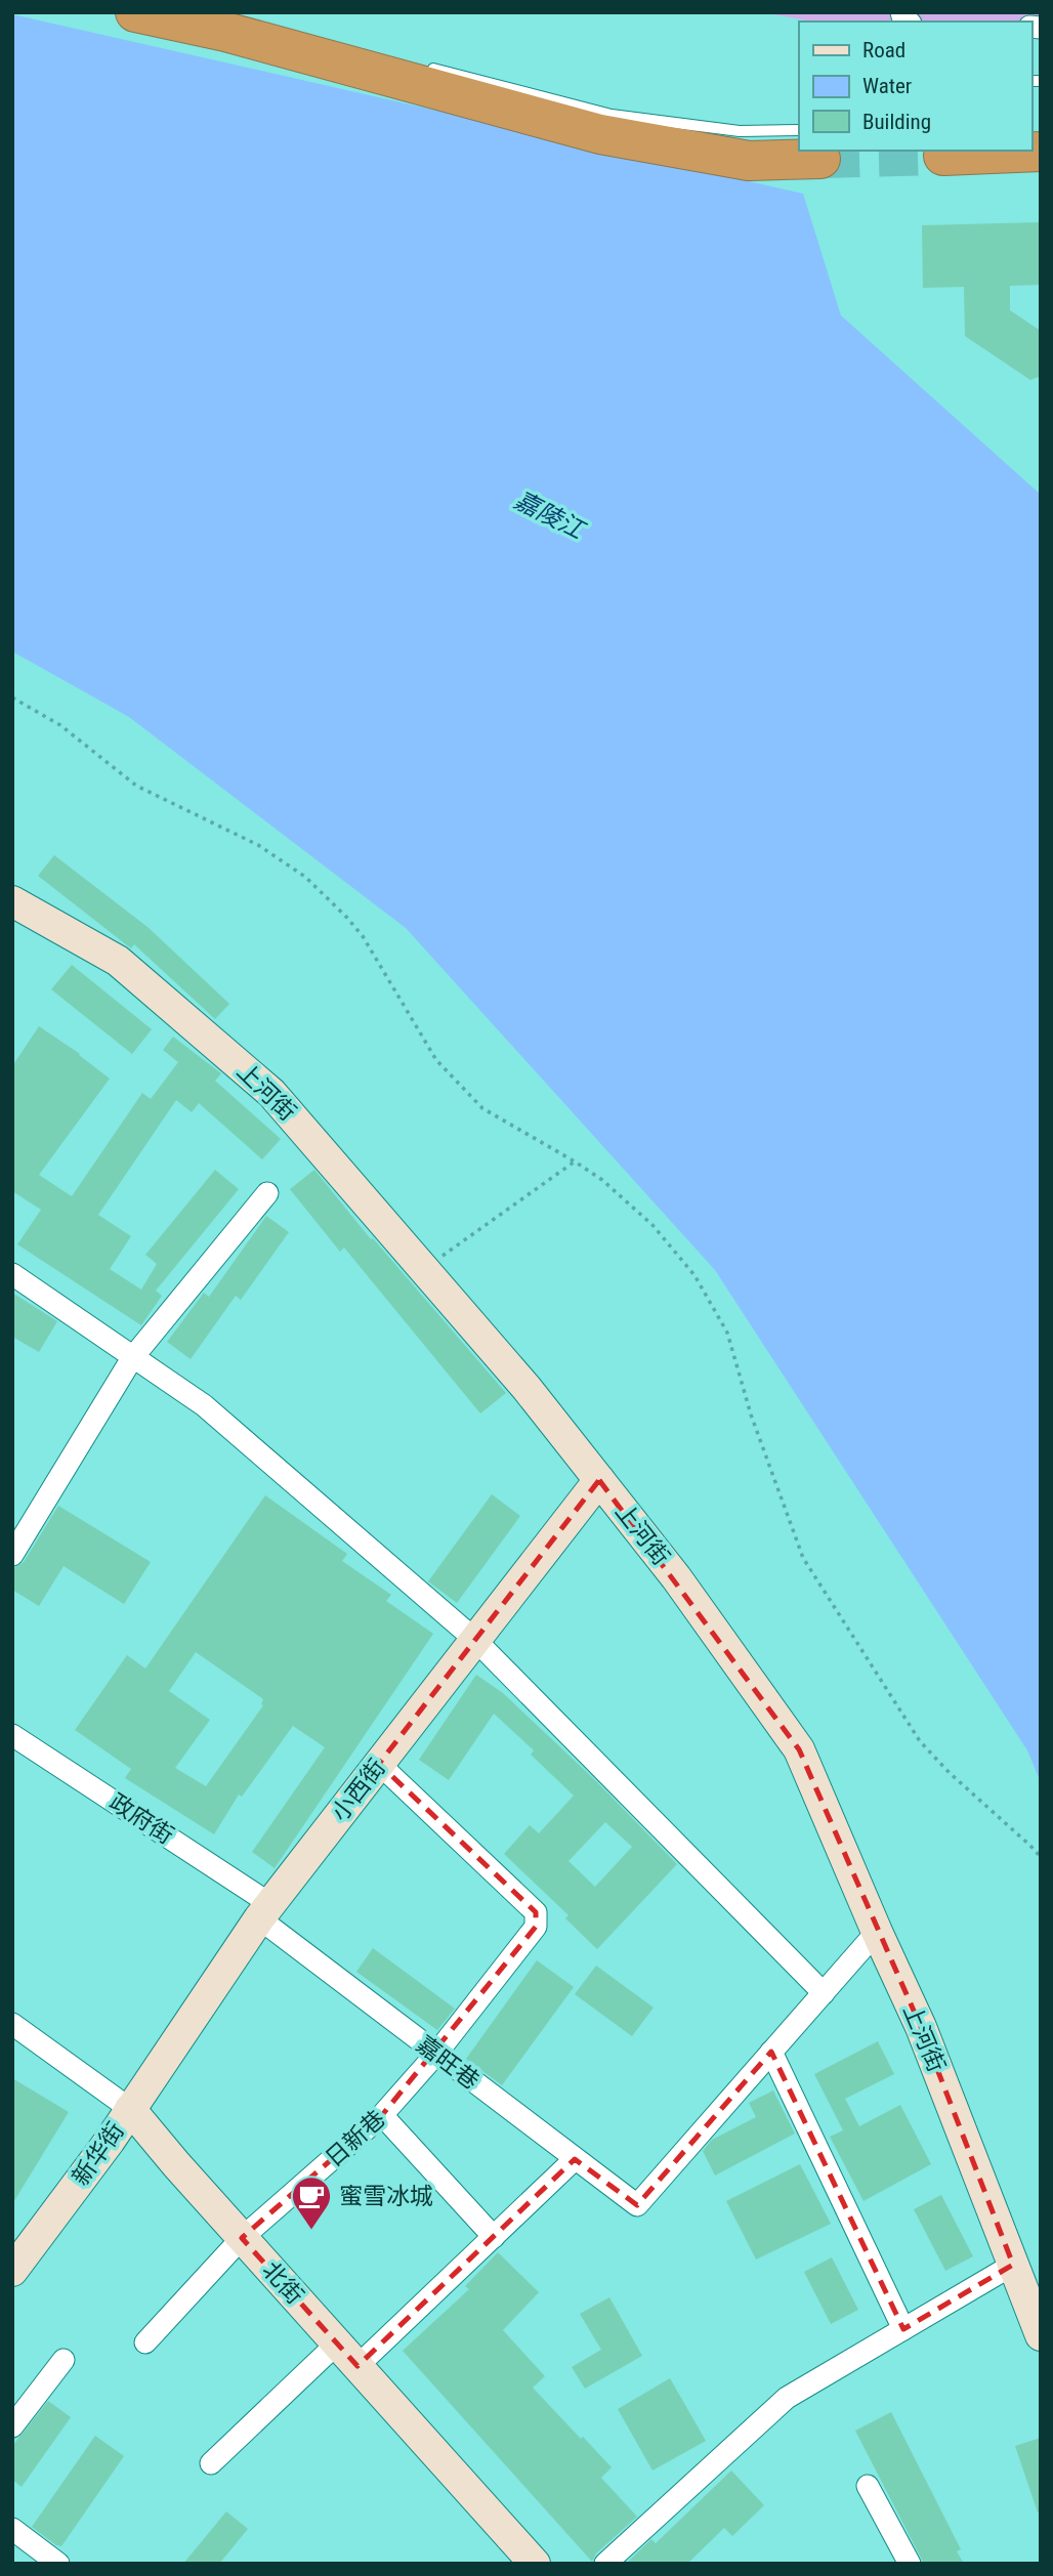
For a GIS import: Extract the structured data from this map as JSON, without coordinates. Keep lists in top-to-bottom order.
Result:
{
  "streets": {
    "street": [
      "上河街",
      "小西街",
      "政府街",
      "嘉旺巷",
      "日新巷",
      "新华街",
      "北街"
    ]
  },
  "crossings": [
    ["上河街", "小西街"],
    ["小西街", "政府街"],
    ["小西街", "嘉旺巷"],
    ["小西街", "日新巷"],
    ["小西街", "新华街"],
    ["小西街", "北街"],
    ["政府街", "嘉旺巷"],
    ["嘉旺巷", "日新巷"],
    ["日新巷", "北街"],
    ["新华街", "北街"]
  ],
  "water": ["嘉陵江"],
  "places": {
    "cafe": ["蜜雪冰城"]
  },
  "legend": ["Road", "Water", "Building"]
}
